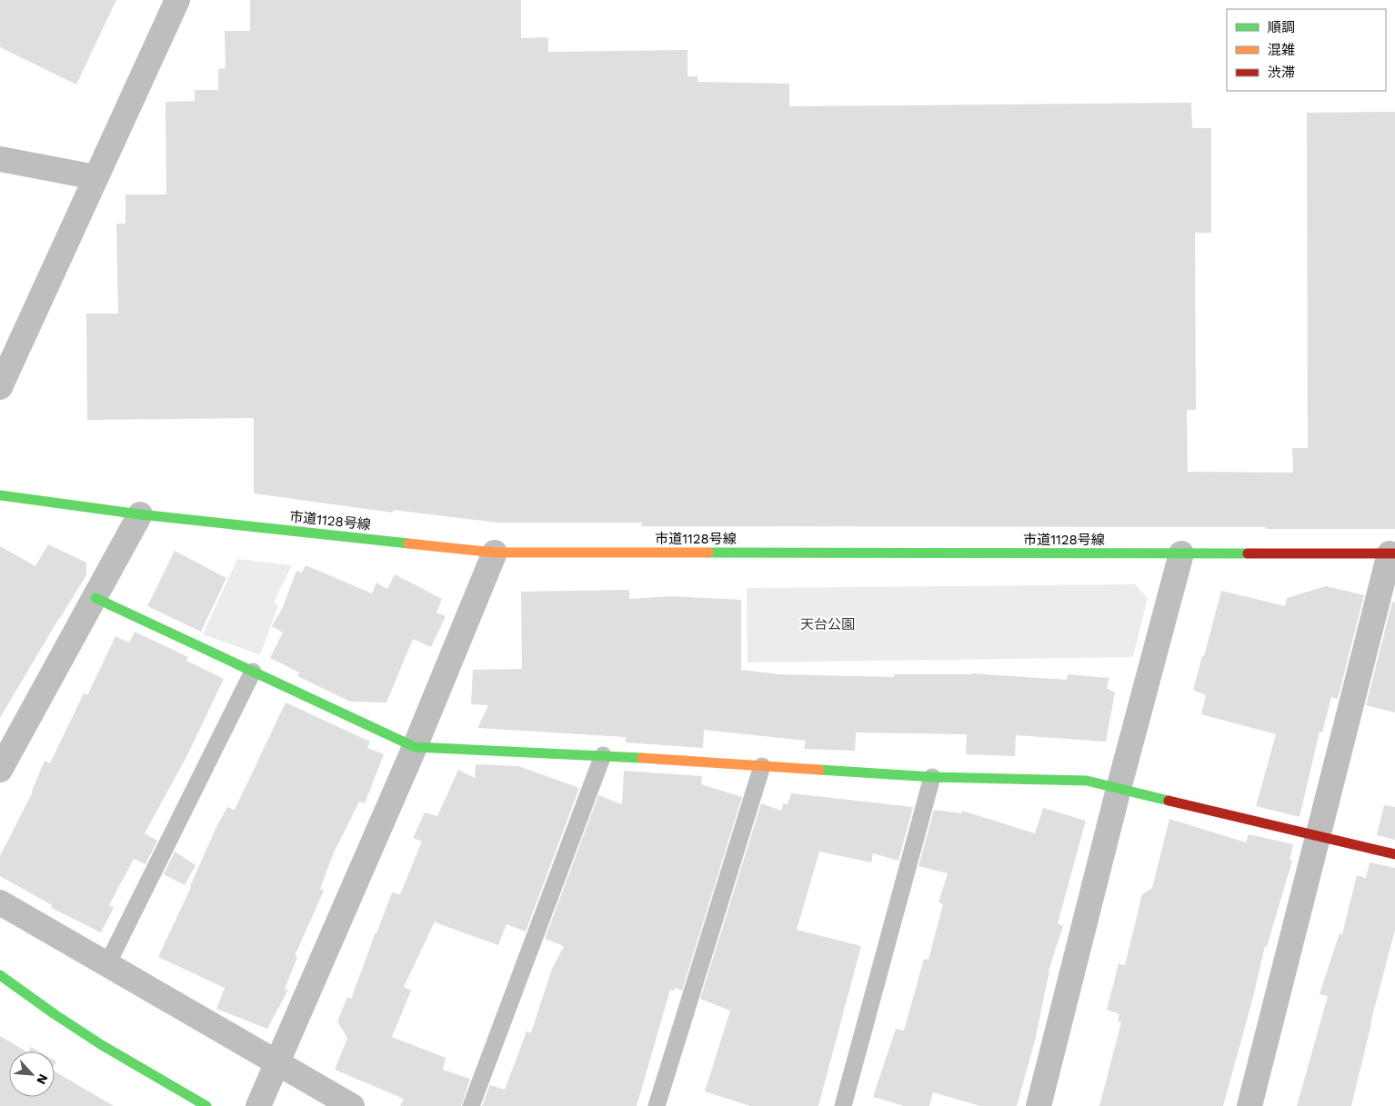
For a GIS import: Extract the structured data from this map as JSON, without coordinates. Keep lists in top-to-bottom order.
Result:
{
  "streets": {
    "street": ["市道1128号線"]
  },
  "parks": ["天台公園"],
  "legend": ["順調", "混雑", "渋滞"],
  "north": "bottom right"
}
